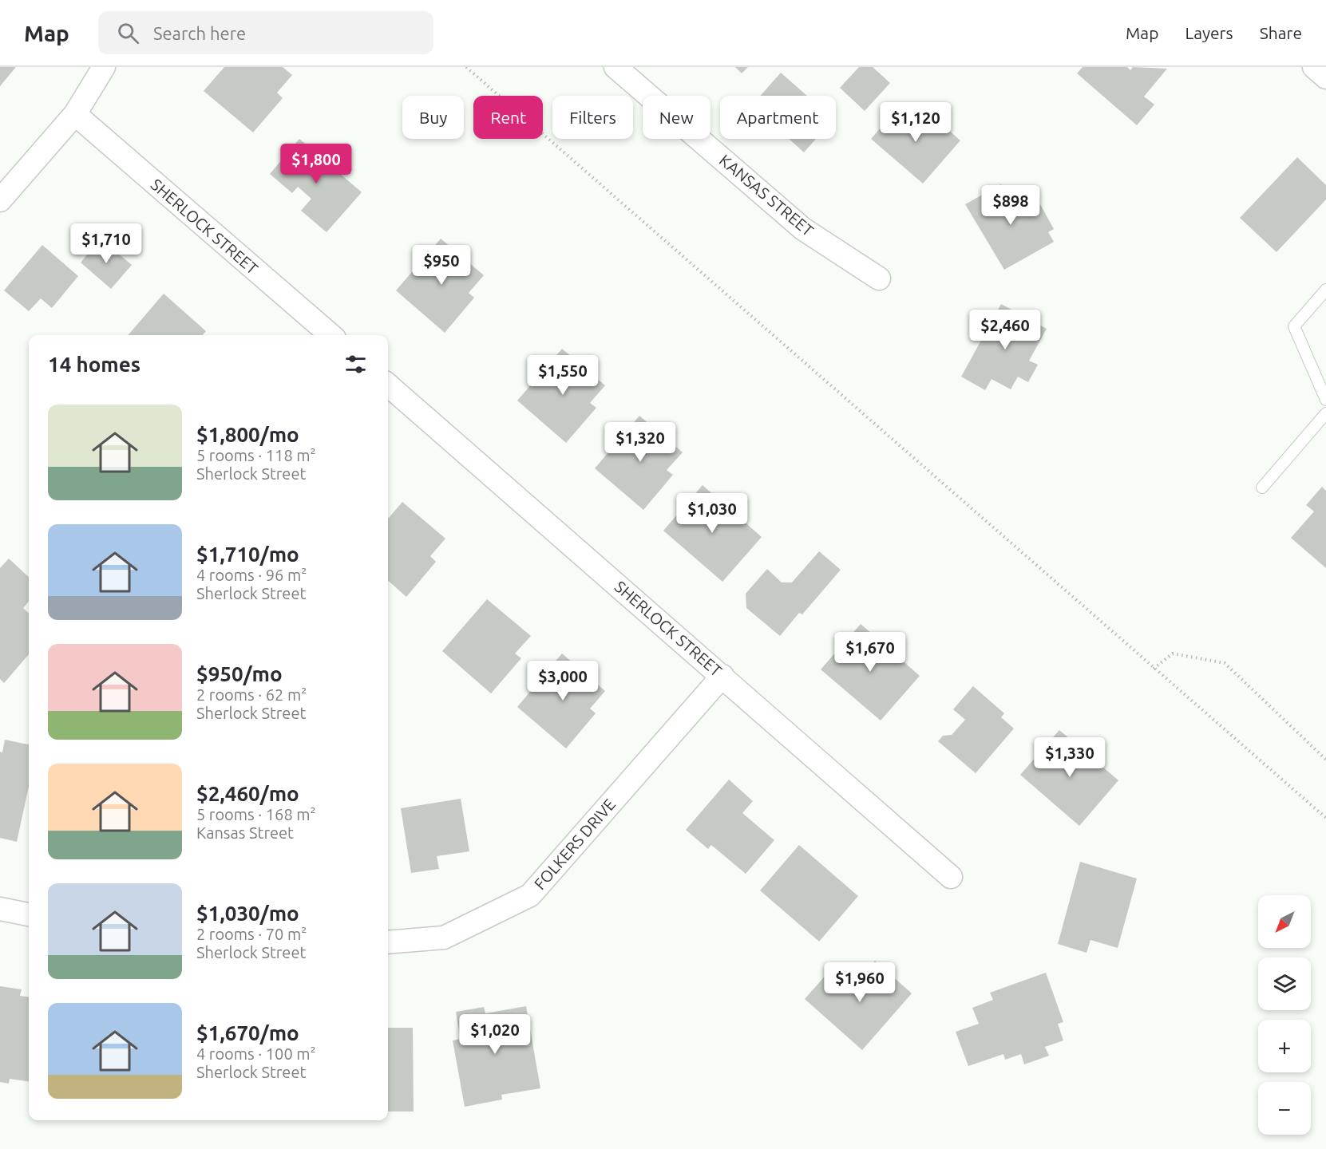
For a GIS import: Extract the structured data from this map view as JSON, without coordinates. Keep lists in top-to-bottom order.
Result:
{
  "streets": {
    "street": ["KANSAS STREET", "SHERLOCK STREET", "FOLKERS DRIVE"]
  },
  "crossings": [
    ["SHERLOCK STREET", "FOLKERS DRIVE"]
  ],
  "north": "bottom left",
  "page": {
    "header": "Map",
    "search": "Search here",
    "nav": ["Map", "Layers", "Share"],
    "chip": [
      "Buy",
      "Rent",
      "Filters",
      "New",
      "Apartment"
    ],
    "price": [
      "$1,120",
      "$1,800",
      "$898",
      "$1,710",
      "$950",
      "$2,460",
      "$1,550",
      "$1,320",
      "$1,030",
      "$1,670",
      "$3,000",
      "$1,330",
      "$1,960",
      "$1,020"
    ],
    "heading": "14 homes",
    "list": [
      {
        "name": "$1,800/mo",
        "note": "5 rooms · 118 m² · Sherlock Street"
      },
      {
        "name": "$1,710/mo",
        "note": "4 rooms · 96 m² · Sherlock Street"
      },
      {
        "name": "$950/mo",
        "note": "2 rooms · 62 m² · Sherlock Street"
      },
      {
        "name": "$2,460/mo",
        "note": "5 rooms · 168 m² · Kansas Street"
      },
      {
        "name": "$1,030/mo",
        "note": "2 rooms · 70 m² · Sherlock Street"
      },
      {
        "name": "$1,670/mo",
        "note": "4 rooms · 100 m² · Sherlock Street"
      }
    ],
    "map_buttons": ["+", "−"]
  }
}
